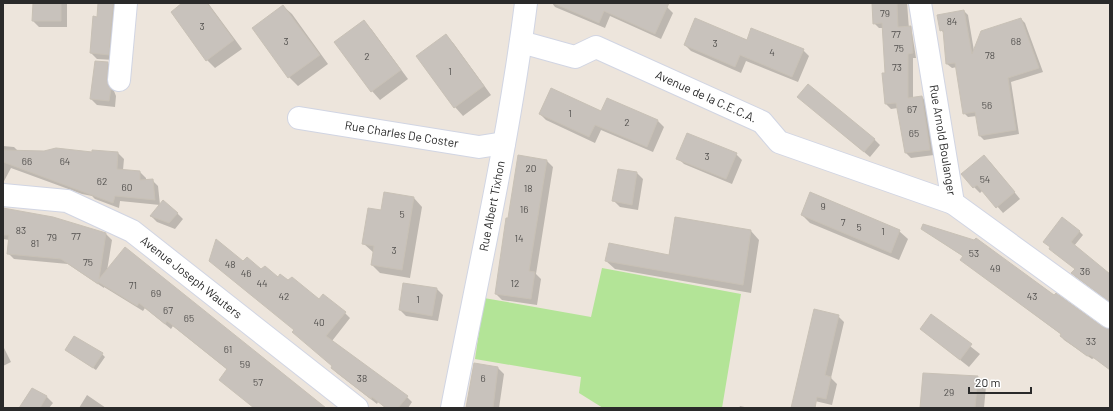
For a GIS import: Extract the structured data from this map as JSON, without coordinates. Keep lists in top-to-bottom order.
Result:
{
  "streets": {
    "street": [
      "Avenue de la C.E.C.A.",
      "Rue Charles De Coster",
      "Rue Arnold Boulanger",
      "Rue Albert Tixhon",
      "Avenue Joseph Wauters"
    ]
  },
  "crossings": [
    ["Avenue de la C.E.C.A.", "Rue Arnold Boulanger"],
    ["Avenue de la C.E.C.A.", "Rue Albert Tixhon"],
    ["Rue Charles De Coster", "Rue Albert Tixhon"]
  ],
  "house_numbers": [
    "79",
    "84",
    "3",
    "77",
    "3",
    "68",
    "3",
    "75",
    "4",
    "78",
    "2",
    "73",
    "1",
    "56",
    "67",
    "1",
    "2",
    "65",
    "3",
    "66",
    "64",
    "20",
    "54",
    "62",
    "60",
    "18",
    "9",
    "16",
    "5",
    "7",
    "5",
    "83",
    "1",
    "77",
    "79",
    "14",
    "81",
    "3",
    "53",
    "75",
    "48",
    "49",
    "36",
    "46",
    "44",
    "12",
    "71",
    "69",
    "42",
    "43",
    "1",
    "67",
    "65",
    "40",
    "33",
    "61",
    "59",
    "38",
    "6",
    "57",
    "29"
  ],
  "scale_bar": "20 m"
}
